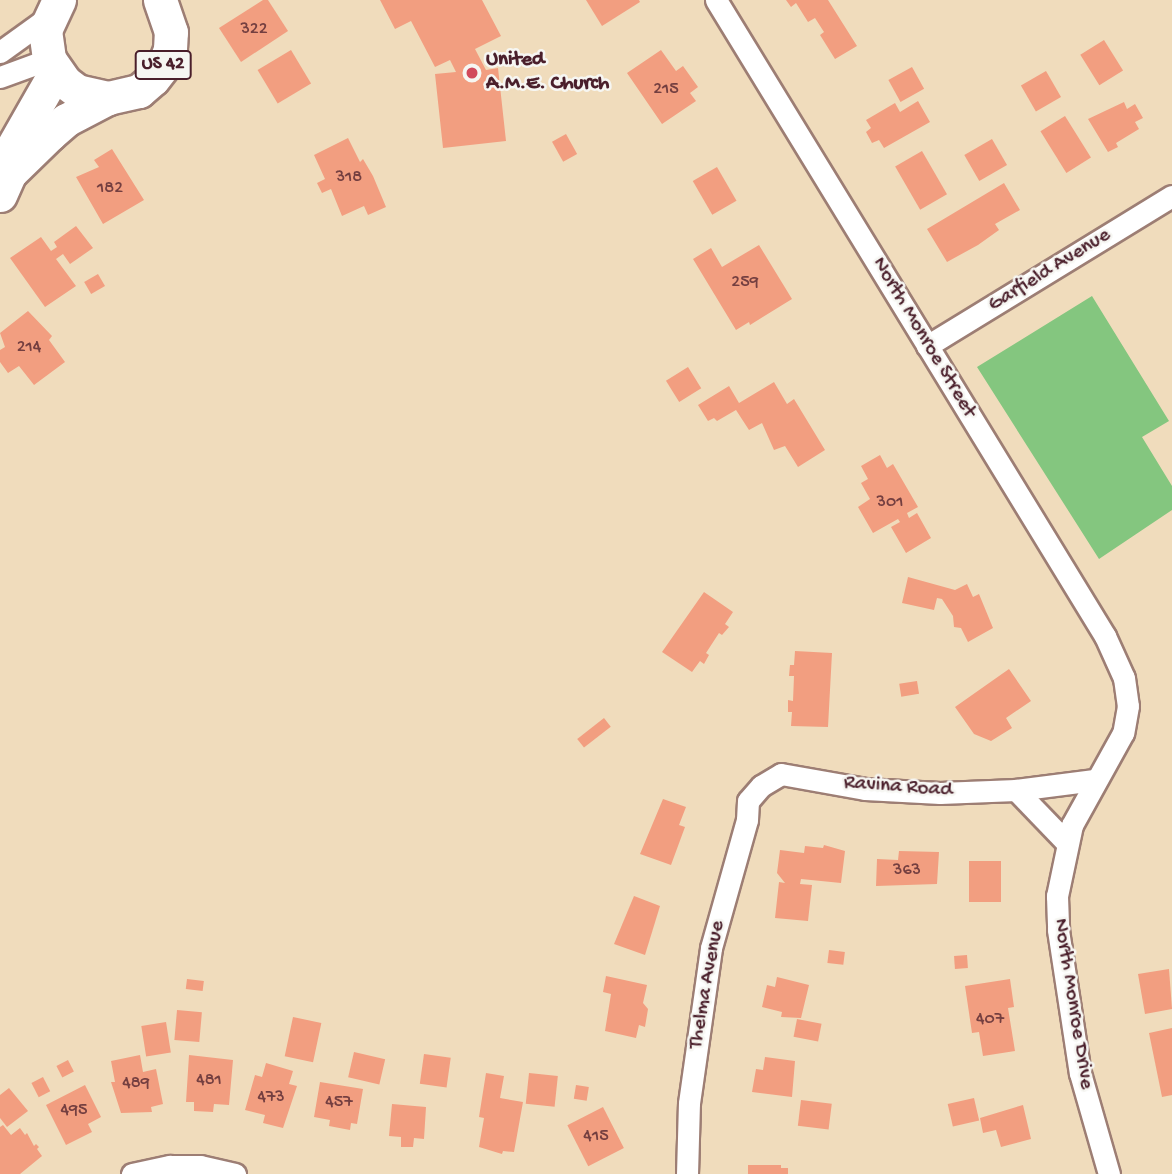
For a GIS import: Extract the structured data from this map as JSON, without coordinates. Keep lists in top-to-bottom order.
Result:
{
  "streets": {
    "main road": ["US 42"],
    "street": [
      "Garfield Avenue",
      "North Monroe Street",
      "Ravina Road",
      "Thelma Avenue",
      "North Monroe Drive"
    ]
  },
  "crossings": [
    ["Garfield Avenue", "North Monroe Street"],
    ["North Monroe Street", "North Monroe Drive"],
    ["Ravina Road", "Thelma Avenue"],
    ["Ravina Road", "North Monroe Drive"]
  ],
  "places": ["United A.M.E. Church"],
  "house_numbers": [
    "322",
    "215",
    "318",
    "182",
    "259",
    "214",
    "301",
    "363",
    "407",
    "481",
    "489",
    "473",
    "457",
    "495",
    "415"
  ]
}
